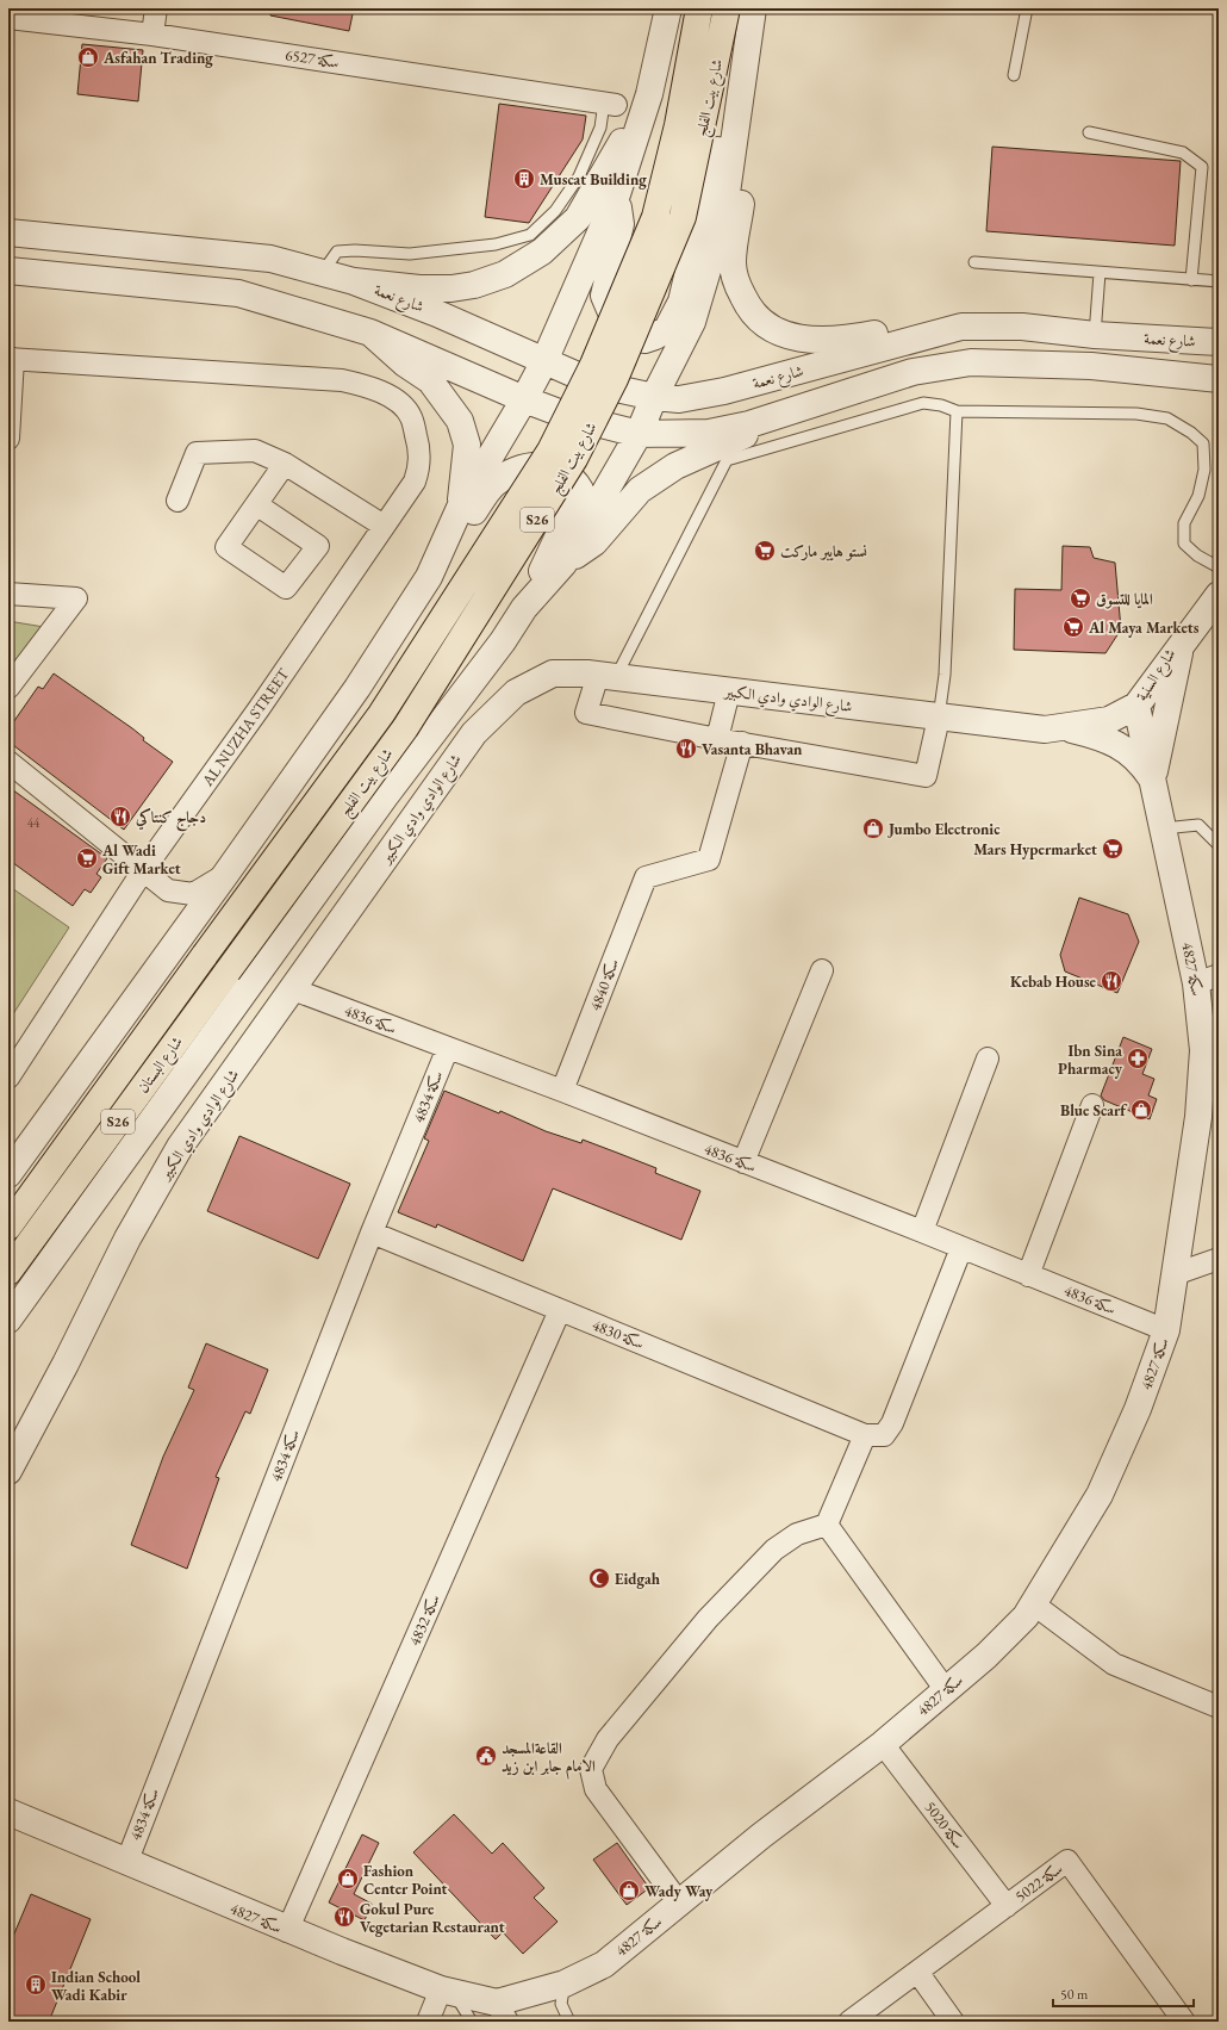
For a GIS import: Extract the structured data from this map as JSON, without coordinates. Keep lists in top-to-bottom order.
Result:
{
  "streets": {
    "main road": ["شارع بيت الفلج", "S26", "شارع البستان"],
    "street": [
      "سكة 6527",
      "شارع نعمة",
      "شارع السنية",
      "شارع الوادي وادي الكبير",
      "AL NUZHA STREET",
      "سكة 4827",
      "سكة 4840",
      "سكة 4836",
      "سكة 4834",
      "سكة 4830",
      "سكة 4832",
      "سكة 5020",
      "سكة 5022"
    ]
  },
  "crossings": [
    ["شارع بيت الفلج", "شارع البستان"],
    ["شارع السنية", "شارع الوادي وادي الكبير"],
    ["شارع السنية", "سكة 4827"],
    ["شارع الوادي وادي الكبير", "سكة 4827"],
    ["شارع الوادي وادي الكبير", "سكة 4836"],
    ["سكة 4827", "سكة 4836"],
    ["سكة 4827", "سكة 4834"],
    ["سكة 4827", "سكة 4832"],
    ["سكة 4827", "سكة 5020"],
    ["سكة 4840", "سكة 4836"],
    ["سكة 4836", "سكة 4834"],
    ["سكة 4834", "سكة 4830"],
    ["سكة 4830", "سكة 4832"],
    ["سكة 5020", "سكة 5022"]
  ],
  "places": {
    "shop": [
      "Asfahan Trading",
      "Jumbo Electronic",
      "Blue Scarf",
      "Fashion Center Point",
      "Wady Way"
    ],
    "building": ["Muscat Building", "Indian School Wadi Kabir"],
    "supermarket": [
      "نستو هايبر ماركت",
      "المايا للتسوق",
      "Al Maya Markets",
      "Mars Hypermarket",
      "Al Wadi Gift Market"
    ],
    "restaurant": [
      "Vasanta Bhavan",
      "دجاج كنتاكي",
      "Kebab House",
      "Gokul Pure Vegetarian Restaurant"
    ],
    "pharmacy": ["Ibn Sina Pharmacy"],
    "mosque": ["Eidgah"],
    "public building": ["القاعةالمسجد الامام جابر ابن زيد"]
  },
  "house_numbers": ["44"],
  "scale_bar": "50 m"
}
